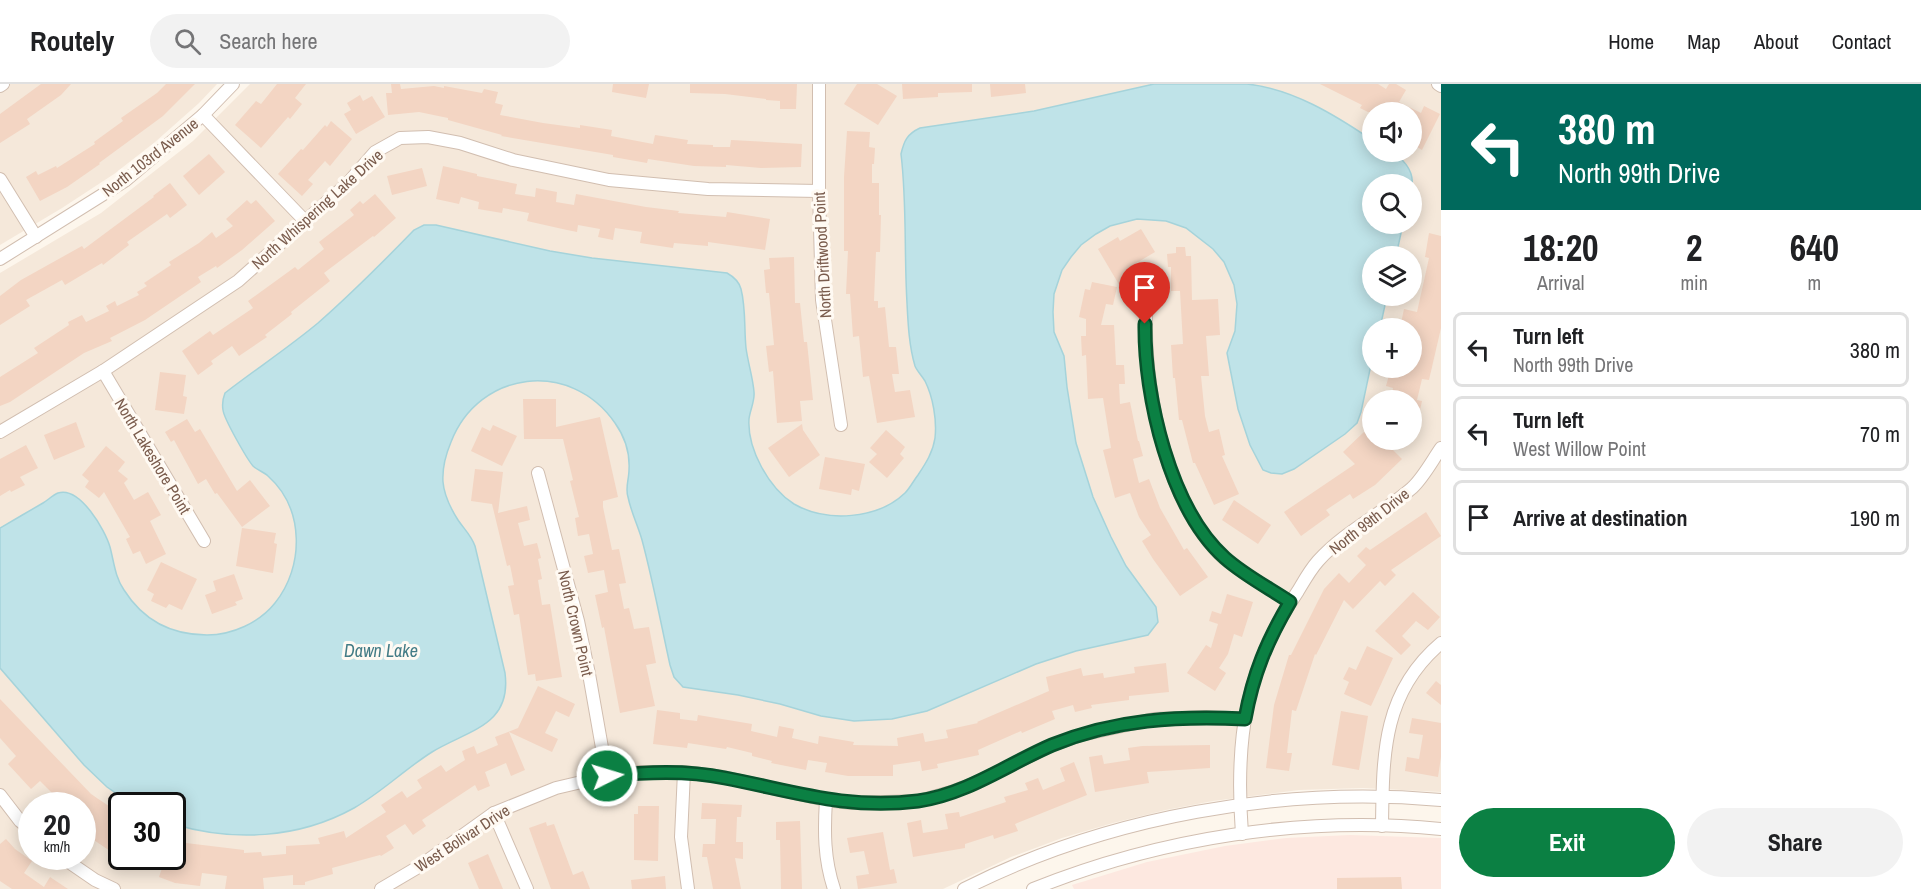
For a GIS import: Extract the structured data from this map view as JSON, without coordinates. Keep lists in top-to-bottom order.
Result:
{
  "streets": {
    "street": [
      "North 103rd Avenue",
      "North Whispering Lake Drive",
      "North Driftwood Point",
      "North Lakeshore Point",
      "North 99th Drive",
      "North Crown Point",
      "West Bolivar Drive"
    ]
  },
  "crossings": [
    ["North Whispering Lake Drive", "North Driftwood Point"],
    ["North Whispering Lake Drive", "North Lakeshore Point"],
    ["North 99th Drive", "West Bolivar Drive"],
    ["North Crown Point", "West Bolivar Drive"]
  ],
  "water": ["Dawn Lake"],
  "page": {
    "header": "Routely",
    "search": "Search here",
    "nav": [
      "Home",
      "Map",
      "About",
      "Contact"
    ],
    "turn": ["380 m", "North 99th Drive"],
    "map_buttons": ["+", "−"],
    "eta": [
      "18:20",
      "Arrival",
      "2",
      "min",
      "640",
      "m"
    ],
    "list": [
      {
        "name": "Turn left",
        "note": "North 99th Drive",
        "value": "380 m"
      },
      {
        "name": "Turn left",
        "note": "West Willow Point",
        "value": "70 m"
      },
      {
        "name": "Arrive at destination",
        "value": "190 m"
      }
    ],
    "speed": "20 km/h",
    "limit": "30",
    "buttons": ["Exit", "Share"]
  }
}
